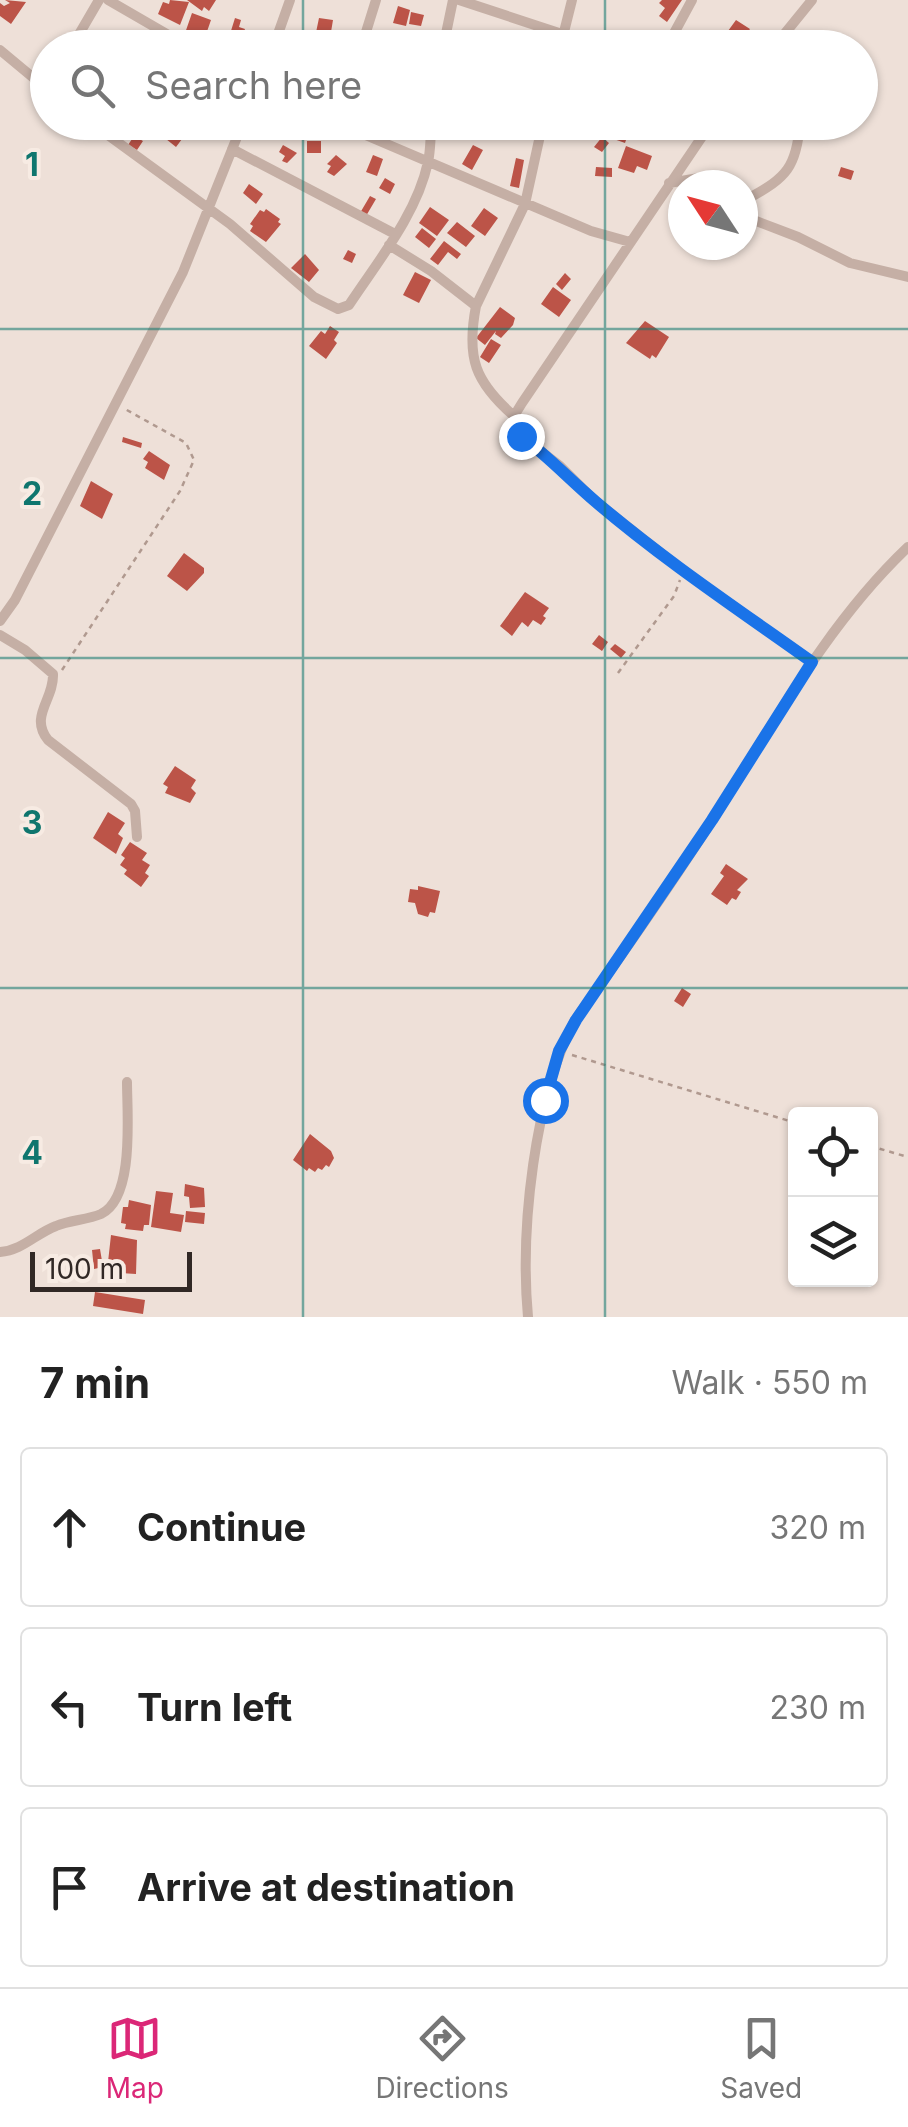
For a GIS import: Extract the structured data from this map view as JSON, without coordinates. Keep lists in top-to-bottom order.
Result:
{
  "scale_bar": "100 m",
  "north": "top left",
  "page": {
    "search": "Search here",
    "scale": "100 m",
    "heading": ["7 min", "Walk · 550 m"],
    "list": [
      ["Continue", "320 m"],
      ["Turn left", "230 m"],
      "Arrive at destination"
    ],
    "nav": ["Map", "Directions", "Saved"]
  },
  "grid": {
    "rows": [
      "1",
      "2",
      "3",
      "4"
    ]
  }
}
